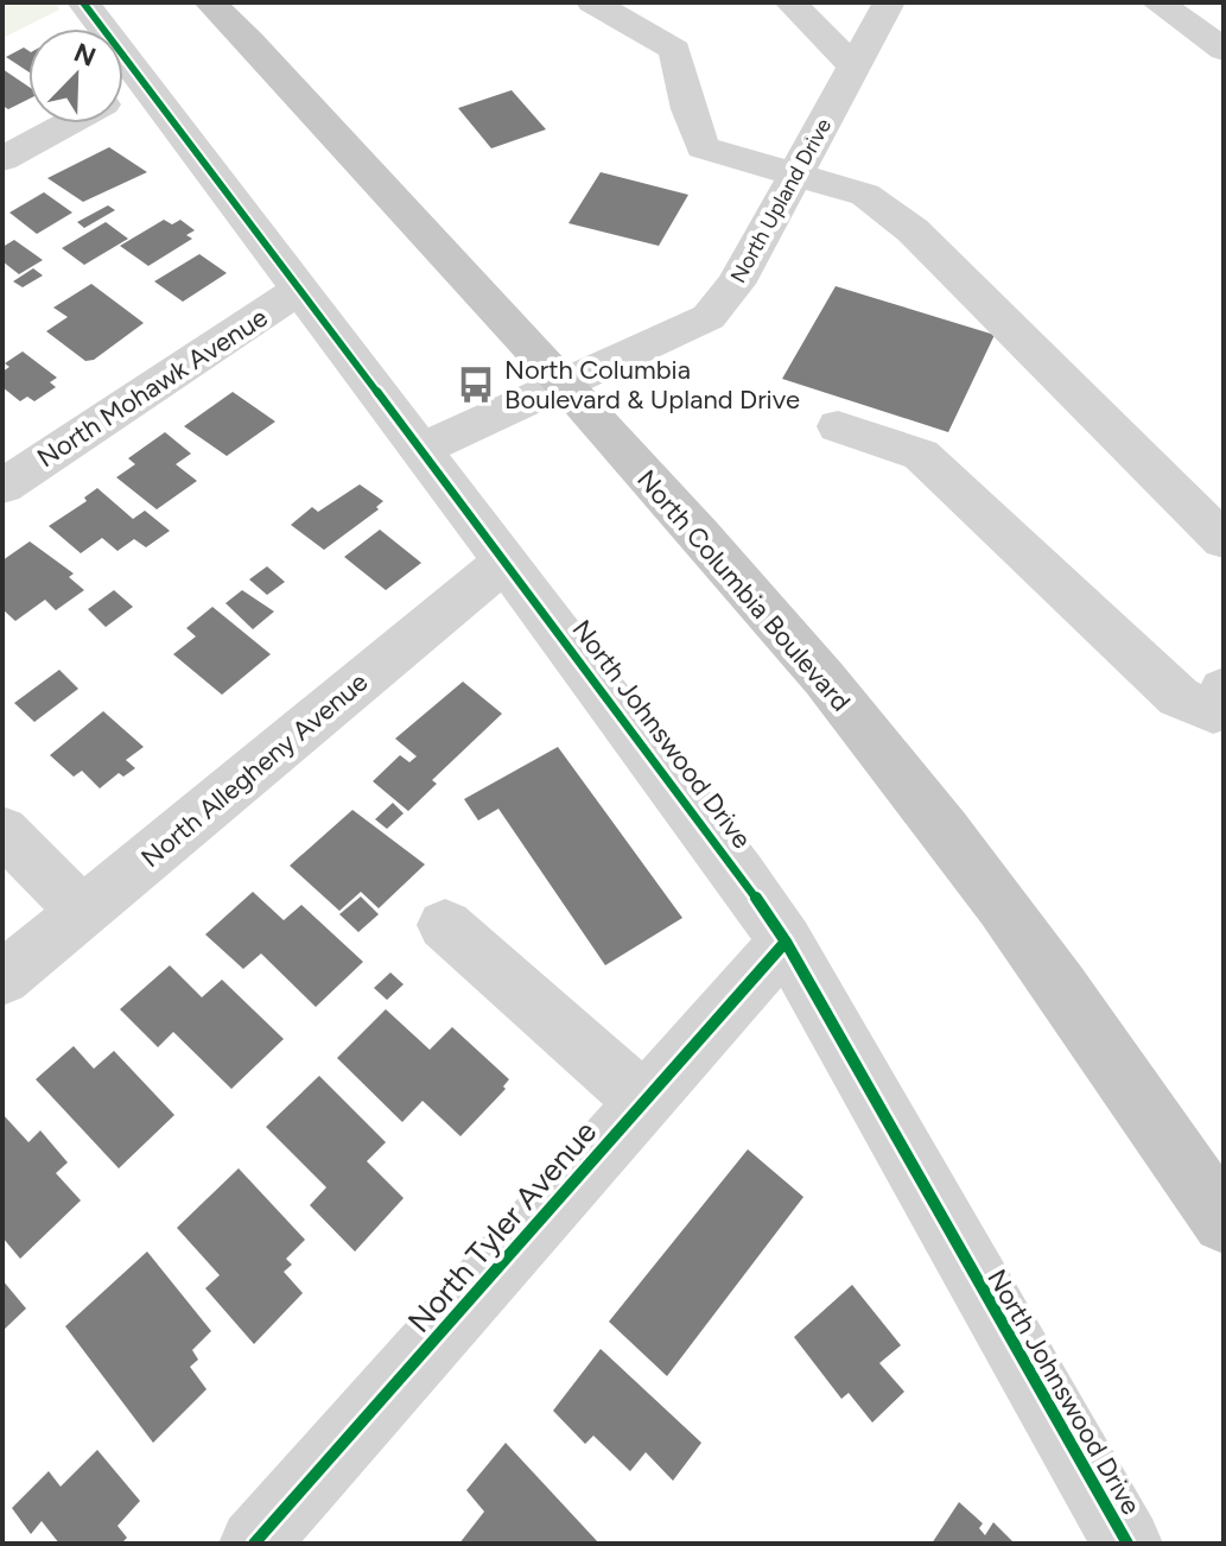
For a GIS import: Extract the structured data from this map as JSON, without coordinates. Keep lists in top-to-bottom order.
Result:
{
  "streets": {
    "main road": ["North Columbia Boulevard"],
    "street": [
      "North Upland Drive",
      "North Mohawk Avenue",
      "North Johnswood Drive",
      "North Allegheny Avenue",
      "North Tyler Avenue"
    ]
  },
  "crossings": [
    ["North Upland Drive", "North Columbia Boulevard"],
    ["North Upland Drive", "North Johnswood Drive"],
    ["North Mohawk Avenue", "North Johnswood Drive"],
    ["North Johnswood Drive", "North Allegheny Avenue"],
    ["North Johnswood Drive", "North Tyler Avenue"]
  ],
  "places": {
    "bus stop": ["North Columbia Boulevard & Upland Drive"]
  },
  "north": "top right"
}
